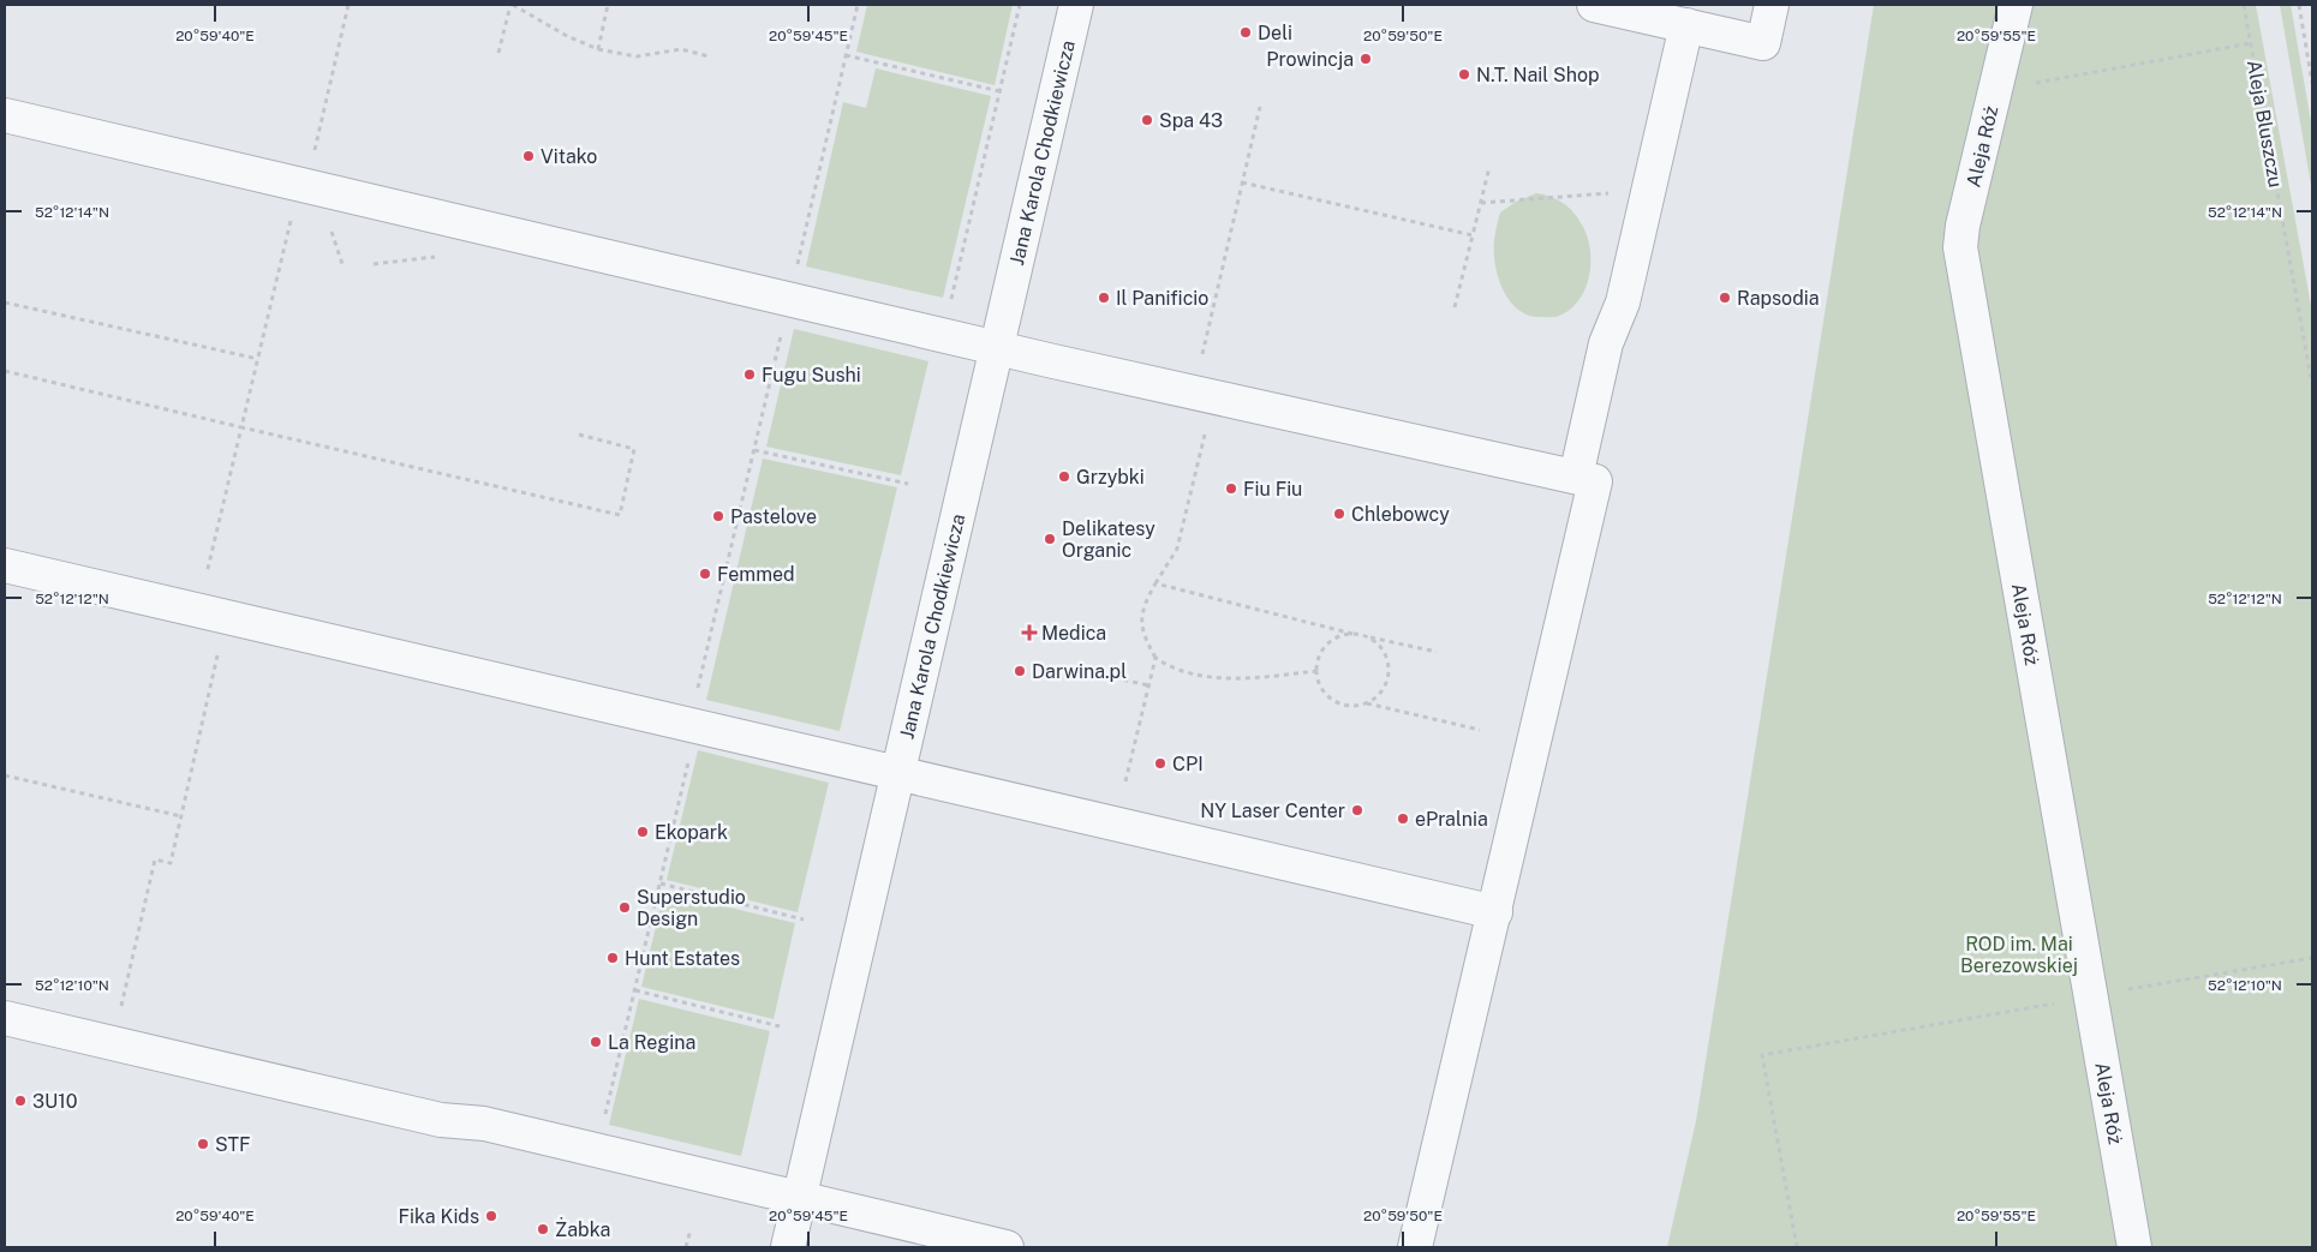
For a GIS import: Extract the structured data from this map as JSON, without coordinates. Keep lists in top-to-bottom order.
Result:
{
  "streets": {
    "street": ["Aleja Róż", "Jana Karola Chodkiewicza"],
    "path": ["Aleja Bluszczu"]
  },
  "parks": ["ROD im. Mai Berezowskiej"],
  "places": {
    "other": [
      "Deli",
      "Prowincja",
      "N.T. Nail Shop",
      "Spa 43",
      "Vitako",
      "Il Panificio",
      "Rapsodia",
      "Fugu Sushi",
      "Grzybki",
      "Fiu Fiu",
      "Chlebowcy",
      "Pastelove",
      "Delikatesy Organic",
      "Femmed",
      "Darwina.pl",
      "CPI",
      "NY Laser Center",
      "ePralnia",
      "Ekopark",
      "Superstudio Design",
      "Hunt Estates",
      "La Regina",
      "3U10",
      "STF",
      "Fika Kids",
      "Żabka"
    ],
    "health": ["Medica"]
  },
  "coordinates": [
    "20°59'40\"E",
    "20°59'45\"E",
    "20°59'50\"E",
    "20°59'55\"E",
    "52°12'14\"N",
    "52°12'12\"N",
    "52°12'10\"N"
  ]
}
